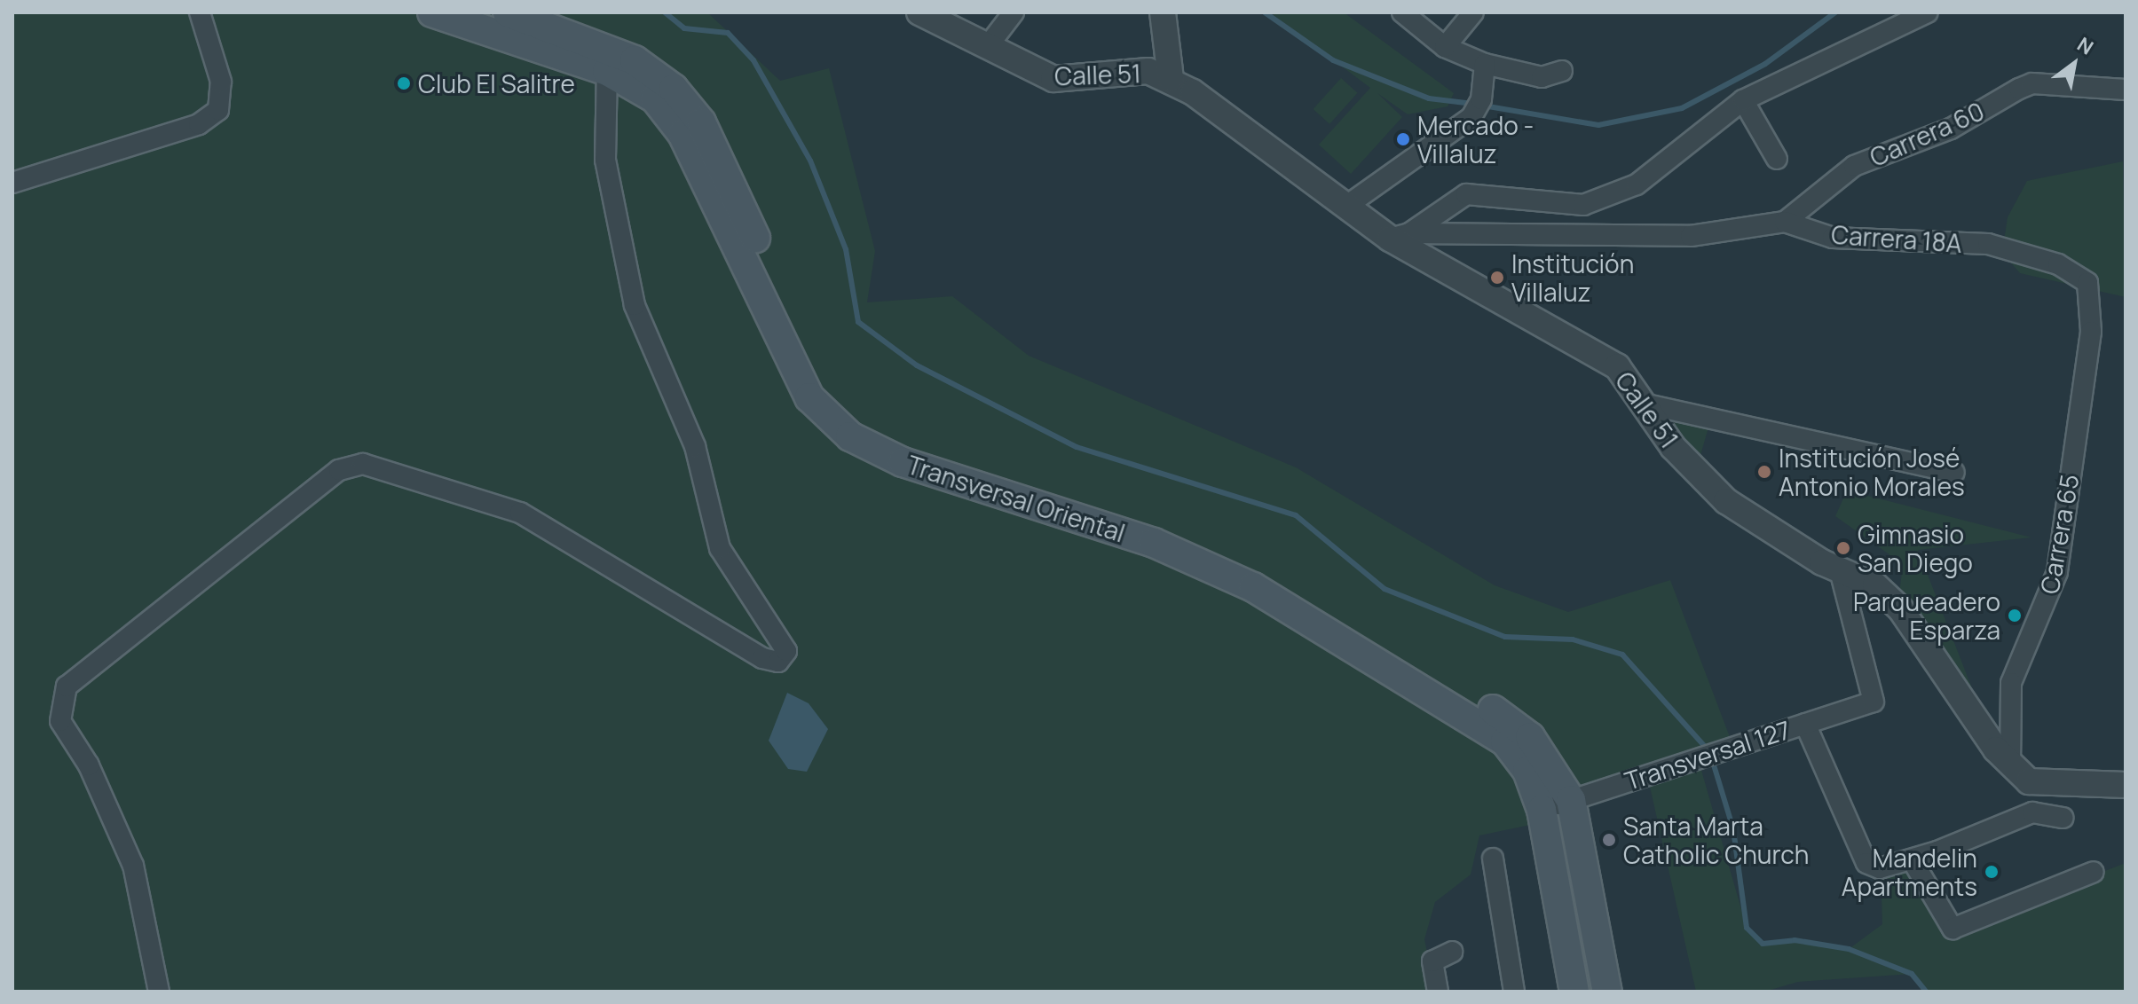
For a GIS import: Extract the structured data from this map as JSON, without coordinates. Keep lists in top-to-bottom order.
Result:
{
  "streets": {
    "main road": ["Transversal Oriental"],
    "street": [
      "Calle 51",
      "Carrera 60",
      "Carrera 18A",
      "Carrera 65",
      "Transversal 127"
    ]
  },
  "crossings": [
    ["Calle 51", "Carrera 18A"],
    ["Calle 51", "Carrera 65"],
    ["Calle 51", "Transversal 127"],
    ["Carrera 60", "Carrera 18A"],
    ["Carrera 18A", "Carrera 65"],
    ["Transversal Oriental", "Transversal 127"]
  ],
  "places": [
    "Club El Salitre",
    "Mercado - Villaluz",
    "Institución Villaluz",
    "Institución José Antonio Morales",
    "Gimnasio San Diego",
    "Parqueadero Esparza",
    "Santa Marta Catholic Church",
    "Mandelin Apartments"
  ],
  "north": "top right"
}
